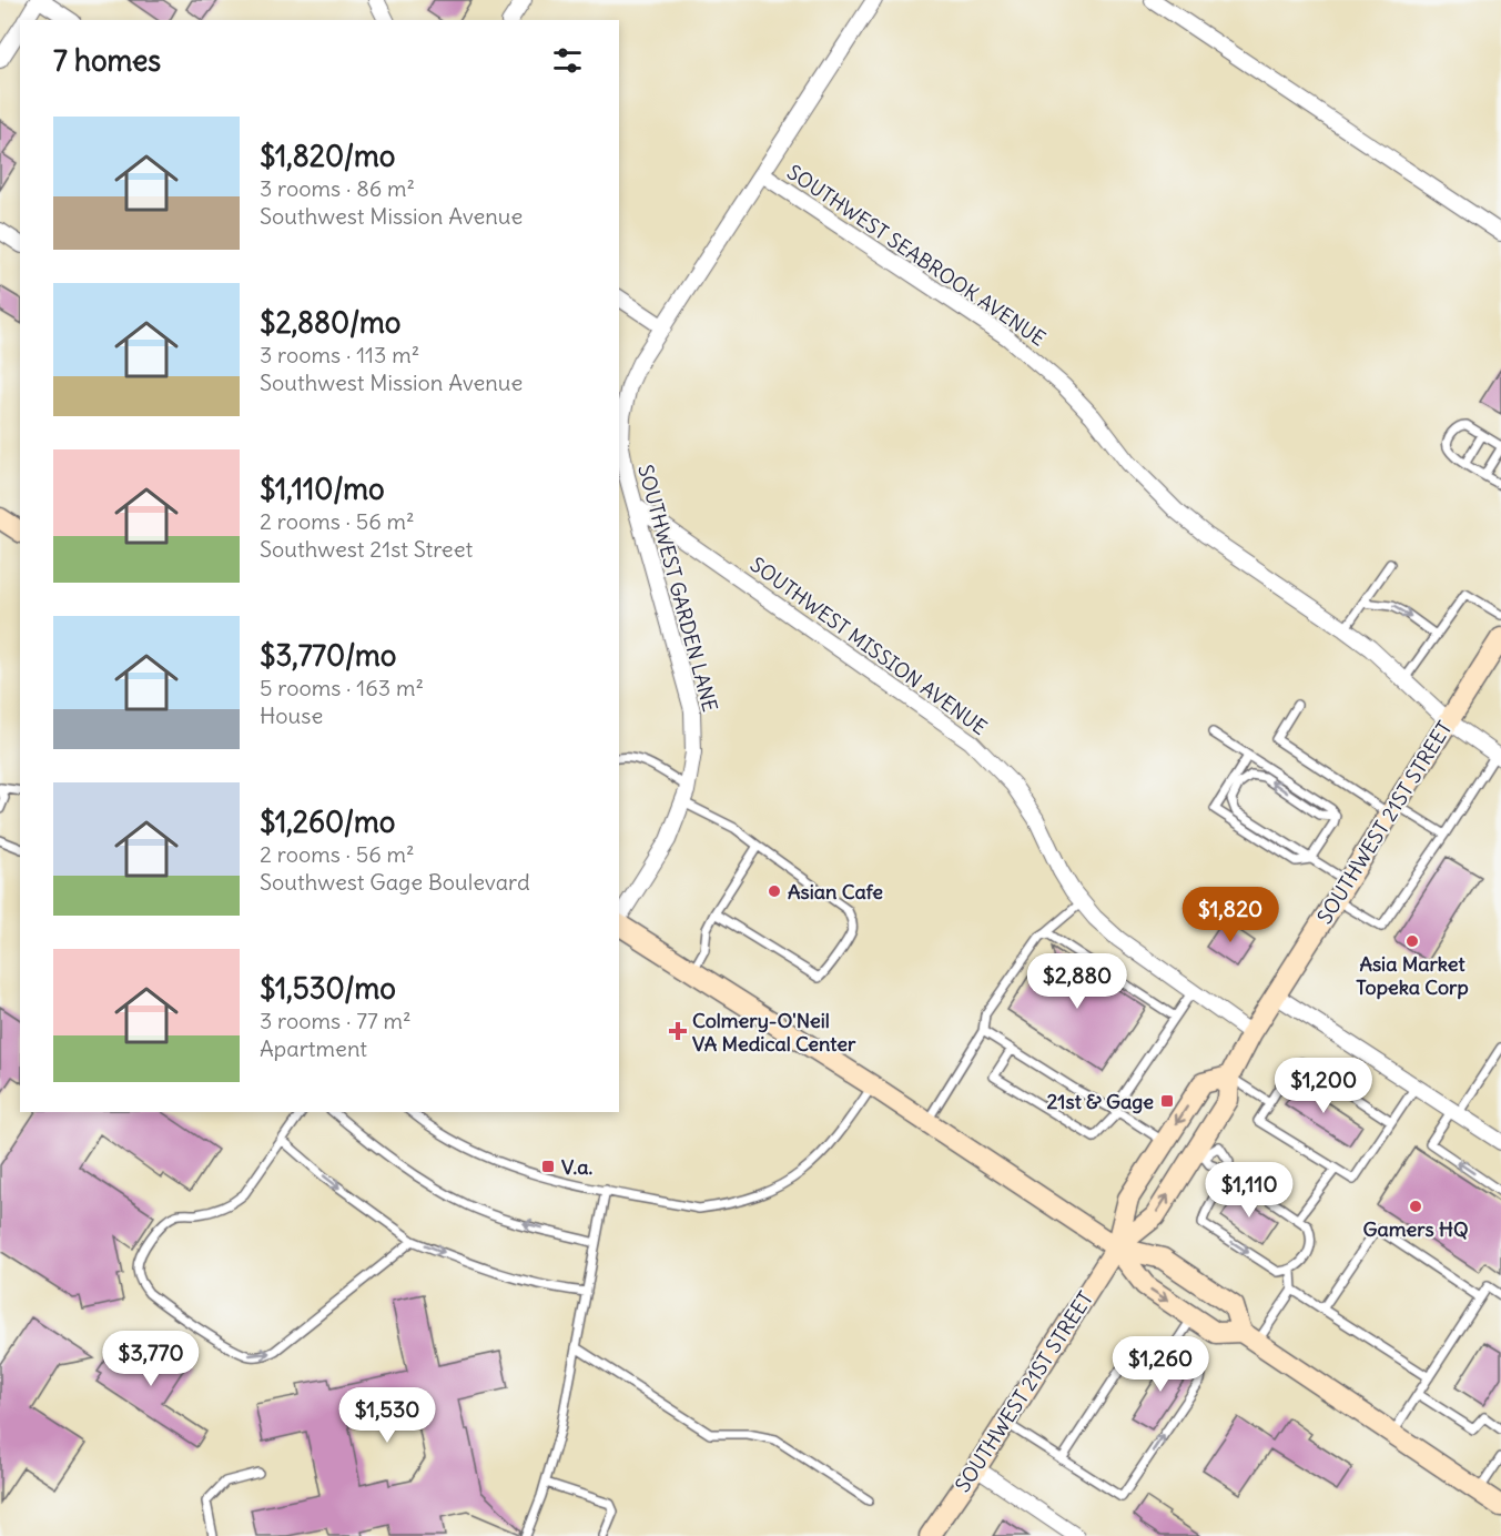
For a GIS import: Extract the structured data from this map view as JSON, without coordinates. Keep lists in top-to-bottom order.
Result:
{
  "streets": {
    "main road": ["SOUTHWEST 21ST STREET"],
    "street": ["SOUTHWEST SEABROOK AVENUE", "SOUTHWEST GARDEN LANE", "SOUTHWEST MISSION AVENUE"]
  },
  "crossings": [
    ["SOUTHWEST SEABROOK AVENUE", "SOUTHWEST GARDEN LANE"],
    ["SOUTHWEST SEABROOK AVENUE", "SOUTHWEST 21ST STREET"],
    ["SOUTHWEST GARDEN LANE", "SOUTHWEST MISSION AVENUE"],
    ["SOUTHWEST MISSION AVENUE", "SOUTHWEST 21ST STREET"]
  ],
  "places": {
    "other": ["Asian Cafe", "Asia Market Topeka Corp", "Gamers HQ"],
    "health": ["Colmery-O'Neil VA Medical Center"],
    "transit": ["21st & Gage", "V.a."]
  },
  "page": {
    "heading": "7 homes",
    "list": [
      {
        "name": "$1,820/mo",
        "note": "3 rooms · 86 m² · Southwest Mission Avenue"
      },
      {
        "name": "$2,880/mo",
        "note": "3 rooms · 113 m² · Southwest Mission Avenue"
      },
      {
        "name": "$1,110/mo",
        "note": "2 rooms · 56 m² · Southwest 21st Street"
      },
      {
        "name": "$3,770/mo",
        "note": "5 rooms · 163 m² · House"
      },
      {
        "name": "$1,260/mo",
        "note": "2 rooms · 56 m² · Southwest Gage Boulevard"
      },
      {
        "name": "$1,530/mo",
        "note": "3 rooms · 77 m² · Apartment"
      }
    ],
    "price": [
      "$1,820",
      "$2,880",
      "$1,200",
      "$1,110",
      "$3,770",
      "$1,260",
      "$1,530"
    ]
  }
}
